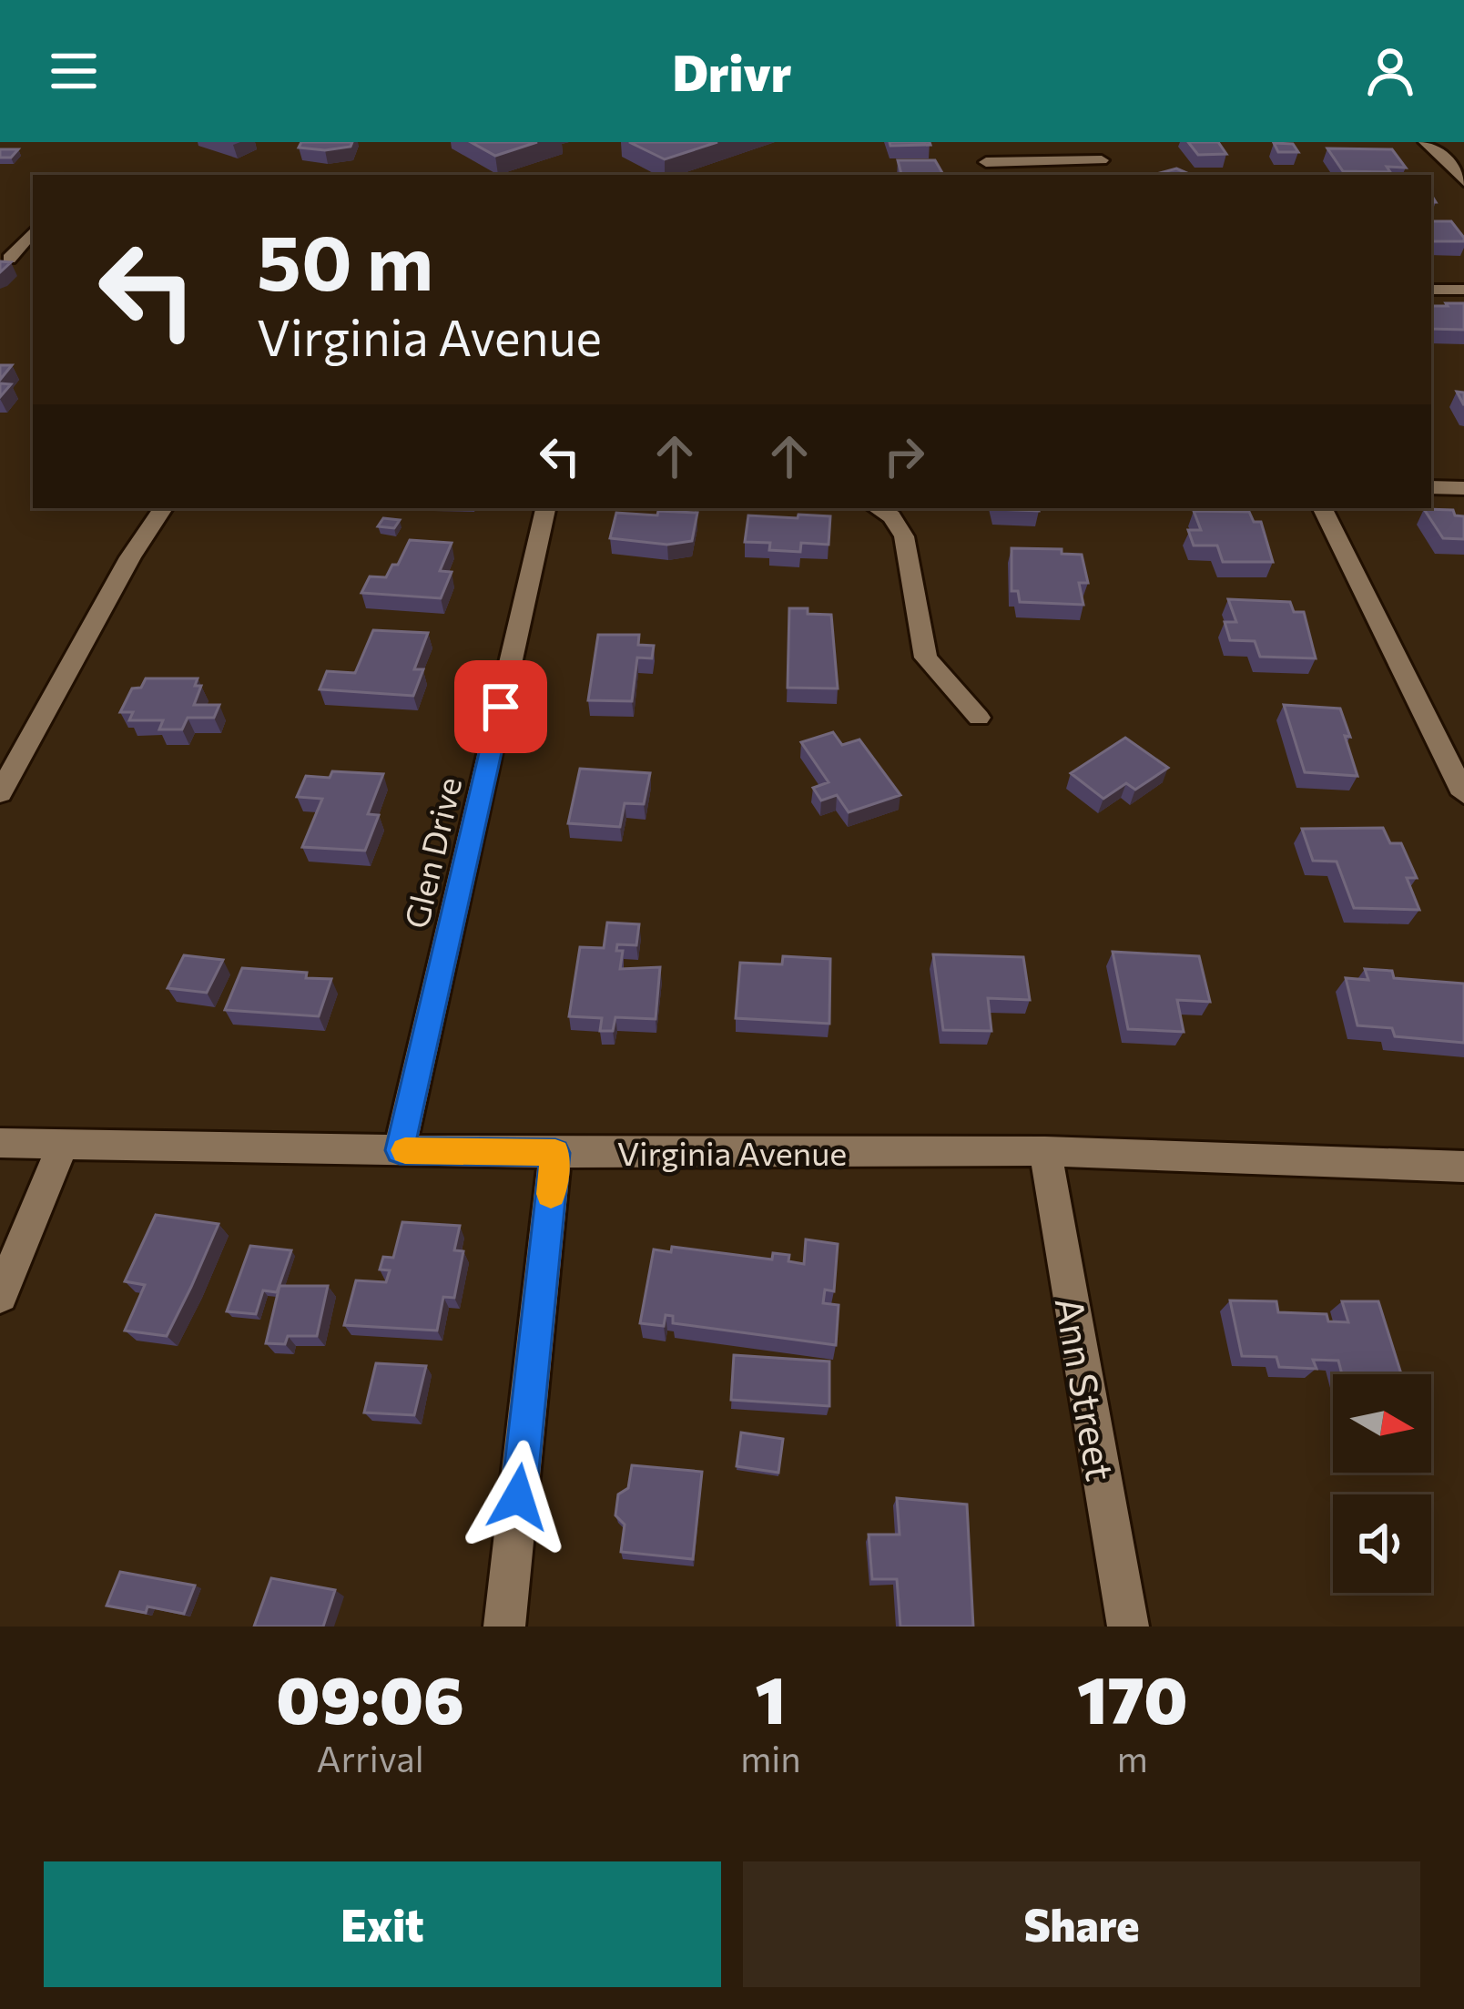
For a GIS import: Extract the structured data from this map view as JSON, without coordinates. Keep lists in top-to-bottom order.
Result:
{
  "streets": {
    "street": ["Glen Drive", "Virginia Avenue", "Ann Street"]
  },
  "crossings": [
    ["Glen Drive", "Virginia Avenue"],
    ["Virginia Avenue", "Ann Street"]
  ],
  "north": "right",
  "page": {
    "header": "Drivr",
    "turn": ["50 m", "Virginia Avenue"],
    "eta": [
      "09:06",
      "Arrival",
      "1",
      "min",
      "170",
      "m"
    ],
    "buttons": ["Exit", "Share"]
  }
}
